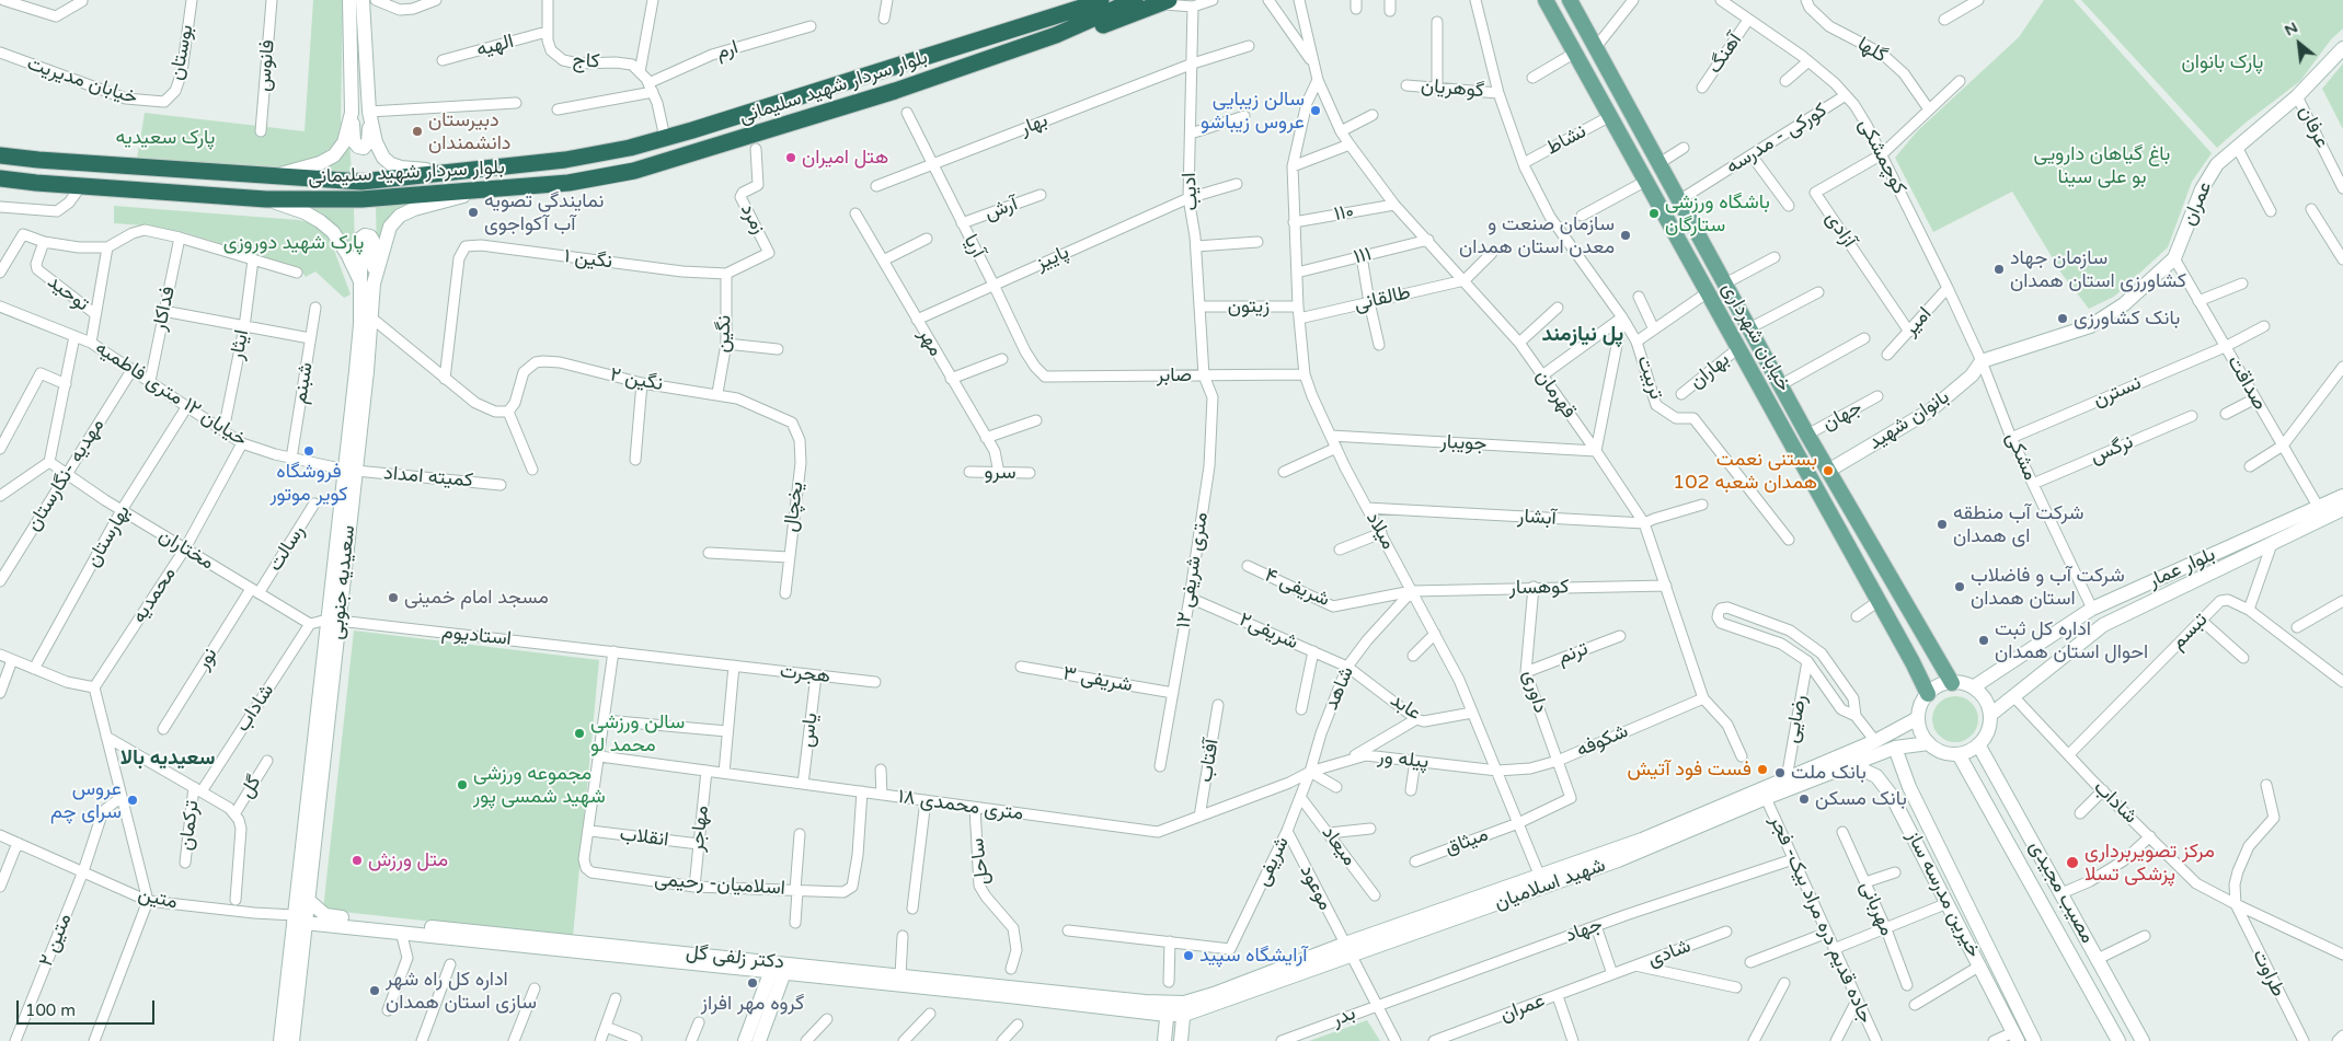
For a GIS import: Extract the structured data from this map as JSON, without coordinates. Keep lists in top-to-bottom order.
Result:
{
  "streets": {
    "highway": ["بلوار سردار شهید سلیمانی"],
    "main road": [
      "عمران",
      "خیابان شهرداری",
      "بانوان شهید",
      "بلوار عمار",
      "سعیدیه جنوبی",
      "شهید اسلامیان",
      "مصیب مجیدی",
      "خیرین مدرسه ساز",
      "دکتر زلفی گل"
    ],
    "street": [
      "الهیه",
      "ارم",
      "گلها",
      "بوستان",
      "آهنگ",
      "کاج",
      "فانوس",
      "خیابان مدیریت",
      "گوهریان",
      "بهار",
      "عرفان",
      "کورکی - مدرسه",
      "نشاط",
      "کوچمشکی",
      "ادیب",
      "آرش",
      "۱۱۰",
      "زمرد",
      "آزادی",
      "آریا",
      "۱۱۱",
      "پاییز",
      "نگین ۱",
      "توحید",
      "طالقانی",
      "زیتون",
      "فداکار",
      "امیر",
      "نگین",
      "مهر",
      "ایثار",
      "بهاران",
      "صابر",
      "تربیت",
      "نگین ۲",
      "شبنم",
      "صداقت",
      "نسترن",
      "خیابان ۱۲ متری فاطمیه",
      "قهرمان",
      "جهان",
      "جویبار",
      "نرگس",
      "مشکی",
      "سرو",
      "مهدیه -نگارستان",
      "کمیته امداد",
      "یخچال",
      "آبشار",
      "میلاد",
      "بهارستان",
      "رسالت",
      "مختاران",
      "۱۲ متری شریفی",
      "شریفی ۴",
      "کوهسار",
      "محمدیه",
      "شریفی۲",
      "تبسم",
      "استادیوم",
      "ترنم",
      "نور",
      "هجرت",
      "شریفی ۳",
      "شاهد",
      "داوری",
      "عابد",
      "شاداب",
      "رضایی",
      "یاس",
      "شکوفه",
      "پیله ور",
      "آفتاب",
      "گل",
      "۱۸ متری محمدی",
      "ترکمان",
      "مهاجر",
      "انقلاب",
      "میثاق",
      "میعاد",
      "ساحل",
      "شریفی",
      "اسلامیان- رحیمی",
      "موعود",
      "متین",
      "مهربانی",
      "جاده قدیم دره مراد بیک- فجر",
      "جهاد",
      "متین ۲",
      "شادی",
      "طراوت",
      "بدر"
    ]
  },
  "crossings": [
    ["الهیه", "کاج"],
    ["بوستان", "خیابان مدیریت"],
    ["آهنگ", "کوچمشکی"],
    ["بلوار سردار شهید سلیمانی", "سعیدیه جنوبی"],
    ["گوهریان", "تربیت"],
    ["بهار", "ادیب"],
    ["بهار", "آریا"],
    ["عرفان", "عمران"],
    ["کورکی - مدرسه", "کوچمشکی"],
    ["کورکی - مدرسه", "خیابان شهرداری"],
    ["نشاط", "خیابان شهرداری"],
    ["نشاط", "تربیت"],
    ["کوچمشکی", "عمران"],
    ["کوچمشکی", "آزادی"],
    ["کوچمشکی", "امیر"],
    ["کوچمشکی", "بانوان شهید"],
    ["کوچمشکی", "مشکی"],
    ["ادیب", "پاییز"],
    ["ادیب", "زیتون"],
    ["ادیب", "صابر"],
    ["ادیب", "۱۲ متری شریفی"],
    ["عمران", "صداقت"],
    ["عمران", "بانوان شهید"],
    ["عمران", "مشکی"],
    ["عمران", "شادی"],
    ["آرش", "آریا"],
    ["۱۱۰", "قهرمان"],
    ["۱۱۰", "میلاد"],
    ["زمرد", "نگین ۱"],
    ["زمرد", "نگین"],
    ["آزادی", "امیر"],
    ["آریا", "پاییز"],
    ["آریا", "صابر"],
    ["۱۱۱", "قهرمان"],
    ["۱۱۱", "میلاد"],
    ["پاییز", "مهر"],
    ["نگین ۱", "نگین"],
    ["طالقانی", "قهرمان"],
    ["طالقانی", "میلاد"],
    ["زیتون", "میلاد"],
    ["فداکار", "خیابان ۱۲ متری فاطمیه"],
    ["نگین", "نگین ۲"],
    ["خیابان شهرداری", "بهاران"],
    ["خیابان شهرداری", "جهان"],
    ["خیابان شهرداری", "بانوان شهید"],
    ["خیابان شهرداری", "بلوار عمار"],
    ["خیابان شهرداری", "شهید اسلامیان"],
    ["خیابان شهرداری", "مصیب مجیدی"],
    ["مهر", "سرو"],
    ["ایثار", "خیابان ۱۲ متری فاطمیه"],
    ["صابر", "میلاد"],
    ["صابر", "۱۲ متری شریفی"],
    ["نگین ۲", "یخچال"],
    ["شبنم", "خیابان ۱۲ متری فاطمیه"],
    ["صداقت", "نسترن"],
    ["صداقت", "بلوار عمار"],
    ["نسترن", "مشکی"],
    ["خیابان ۱۲ متری فاطمیه", "مهدیه -نگارستان"],
    ["خیابان ۱۲ متری فاطمیه", "کمیته امداد"],
    ["خیابان ۱۲ متری فاطمیه", "بهارستان"],
    ["خیابان ۱۲ متری فاطمیه", "سعیدیه جنوبی"],
    ["خیابان ۱۲ متری فاطمیه", "محمدیه"],
    ["قهرمان", "جویبار"],
    ["قهرمان", "آبشار"],
    ["قهرمان", "میلاد"],
    ["قهرمان", "کوهسار"],
    ["قهرمان", "شکوفه"],
    ["بانوان شهید", "مشکی"],
    ["جویبار", "میلاد"],
    ["نرگس", "مشکی"],
    ["مشکی", "بلوار عمار"],
    ["مهدیه -نگارستان", "مختاران"],
    ["کمیته امداد", "سعیدیه جنوبی"],
    ["آبشار", "میلاد"],
    ["میلاد", "شریفی ۴"],
    ["میلاد", "کوهسار"],
    ["میلاد", "شاهد"],
    ["میلاد", "داوری"],
    ["میلاد", "عابد"],
    ["میلاد", "شکوفه"],
    ["میلاد", "پیله ور"],
    ["میلاد", "میثاق"],
    ["میلاد", "شهید اسلامیان"],
    ["بهارستان", "مختاران"],
    ["رسالت", "مختاران"],
    ["رسالت", "نور"],
    ["مختاران", "محمدیه"],
    ["مختاران", "نور"],
    ["مختاران", "شاداب"],
    ["بلوار عمار", "شاداب"],
    ["بلوار عمار", "شهید اسلامیان"],
    ["بلوار عمار", "مصیب مجیدی"],
    ["۱۲ متری شریفی", "شریفی۲"],
    ["۱۲ متری شریفی", "شریفی ۳"],
    ["سعیدیه جنوبی", "استادیوم"],
    ["سعیدیه جنوبی", "متین"],
    ["سعیدیه جنوبی", "دکتر زلفی گل"],
    ["شریفی ۴", "کوهسار"],
    ["شریفی ۴", "شاهد"],
    ["کوهسار", "شاهد"],
    ["کوهسار", "داوری"],
    ["شریفی۲", "شاهد"],
    ["شریفی۲", "عابد"],
    ["تبسم", "شاداب"],
    ["استادیوم", "هجرت"],
    ["ترنم", "داوری"],
    ["هجرت", "یاس"],
    ["شاهد", "عابد"],
    ["شاهد", "پیله ور"],
    ["شاهد", "۱۸ متری محمدی"],
    ["شاهد", "شریفی"],
    ["داوری", "شکوفه"],
    ["داوری", "میثاق"],
    ["شاداب", "ترکمان"],
    ["شاداب", "طراوت"],
    ["رضایی", "شهید اسلامیان"],
    ["یاس", "۱۸ متری محمدی"],
    ["شکوفه", "پیله ور"],
    ["پیله ور", "۱۸ متری محمدی"],
    ["پیله ور", "شریفی"],
    ["آفتاب", "۱۸ متری محمدی"],
    ["۱۸ متری محمدی", "مهاجر"],
    ["۱۸ متری محمدی", "ساحل"],
    ["۱۸ متری محمدی", "شریفی"],
    ["۱۸ متری محمدی", "اسلامیان- رحیمی"],
    ["مهاجر", "انقلاب"],
    ["مهاجر", "اسلامیان- رحیمی"],
    ["انقلاب", "اسلامیان- رحیمی"],
    ["میعاد", "شریفی"],
    ["شریفی", "موعود"],
    ["شهید اسلامیان", "موعود"],
    ["شهید اسلامیان", "مصیب مجیدی"],
    ["شهید اسلامیان", "خیرین مدرسه ساز"],
    ["شهید اسلامیان", "جاده قدیم دره مراد بیک- فجر"],
    ["شهید اسلامیان", "دکتر زلفی گل"],
    ["موعود", "جهاد"],
    ["موعود", "بدر"],
    ["متین", "متین ۲"],
    ["متین", "دکتر زلفی گل"],
    ["جاده قدیم دره مراد بیک- فجر", "جهاد"],
    ["جهاد", "بدر"]
  ],
  "districts": ["پل نیازمند", "سعيدیه بالا"],
  "parks": [
    "پارک بانوان",
    "پارک سعیدیه",
    "باغ گیاهان دارویی بو علی سینا",
    "پارک شهید دوروزی"
  ],
  "places": [
    "سالن زیبایی عروس زیباشو",
    "دبیرستان دانشمندان",
    "هتل امیران",
    "نمایندگی تصویه آب آکواجوی",
    "باشگاه ورزشی ستارگان",
    "سازمان صنعت و معدن استان همدان",
    "سازمان جهاد کشاورزی استان همدان",
    "بانک کشاورزی",
    "فروشگاه کویر موتور",
    "بستنی نعمت همدان شعبه 102",
    "شرکت آب منطقه ای همدان",
    "شرکت آب و فاضلاب استان همدان",
    "مسجد امام خمینی",
    "اداره کل ثبت احوال استان همدان",
    "سالن ورزشی محمد لو",
    "فست فود آتیش",
    "بانک ملت",
    "مجموعه ورزشی شهید شمسی پور",
    "بانک مسکن",
    "عروس سرای چم",
    "متل ورزش",
    "مرکز تصویربرداری پزشکی تسلا",
    "آرایشگاه سپید",
    "گروه مهر افراز",
    "اداره کل راه شهر سازی استان همدان"
  ],
  "scale_bar": "100 m",
  "north": "top left"
}
